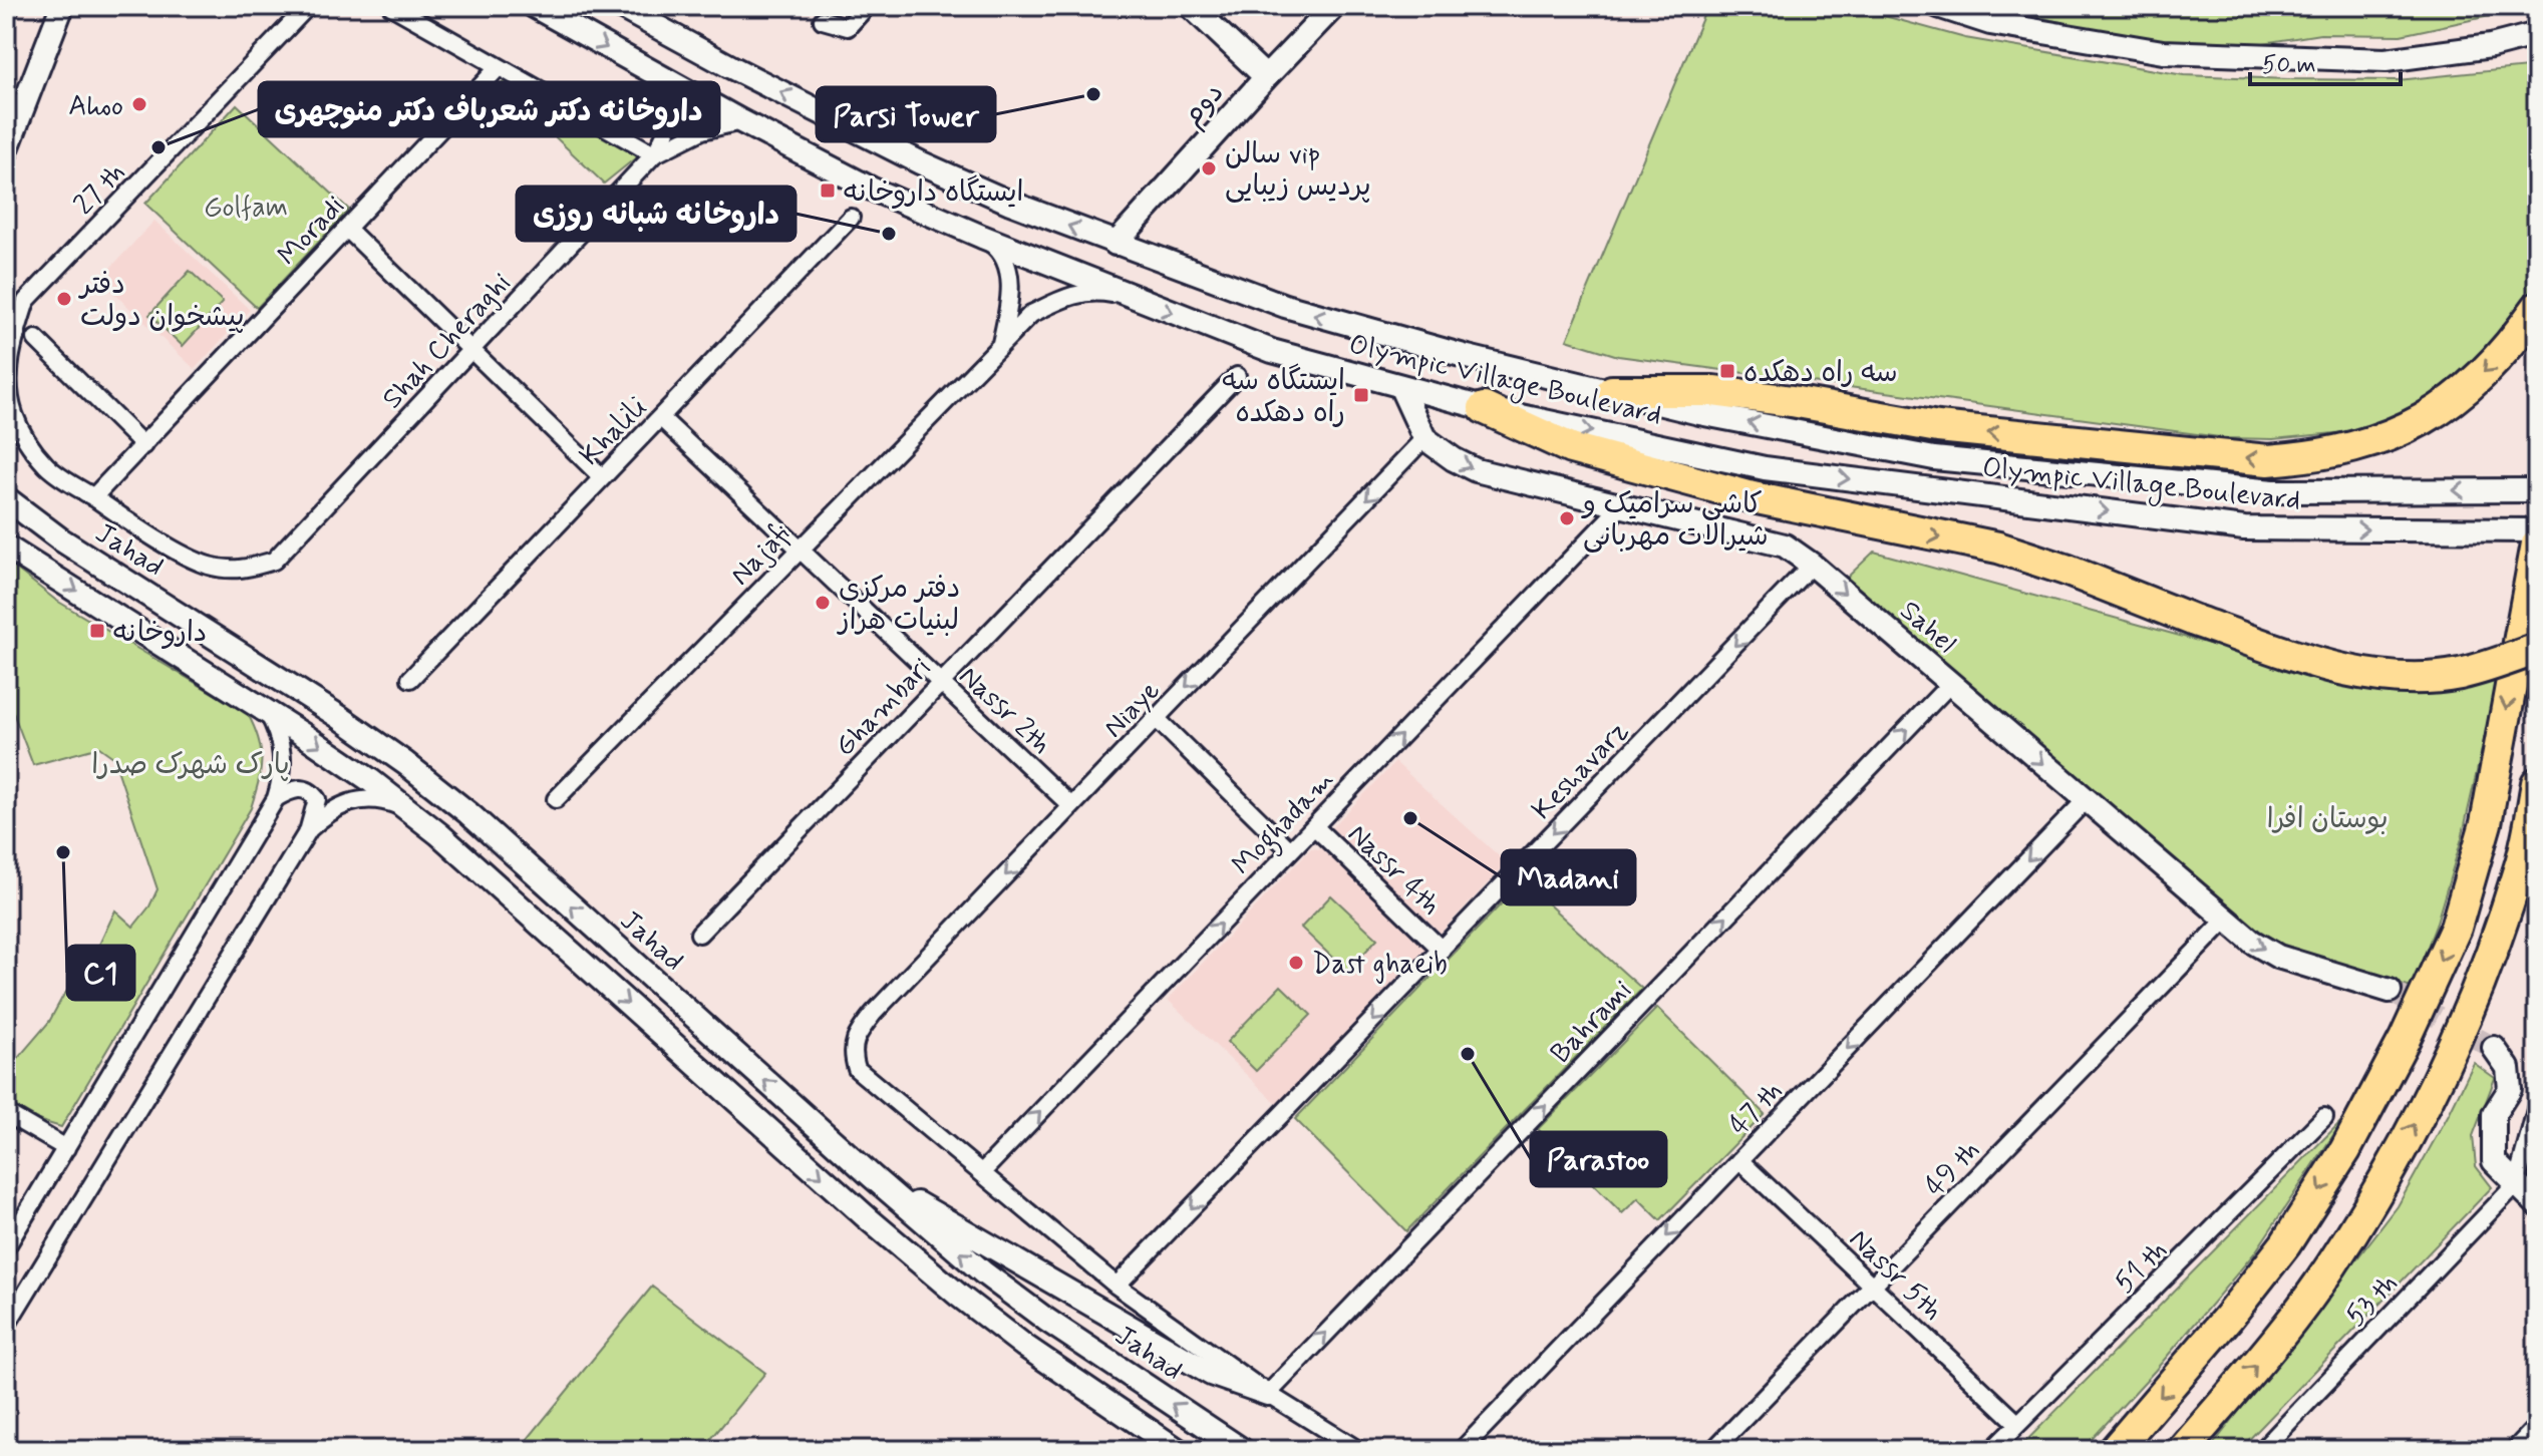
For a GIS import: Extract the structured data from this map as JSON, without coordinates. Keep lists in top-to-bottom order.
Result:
{
  "streets": {
    "main road": [
      "دوم",
      "Olympic Village Boulevard",
      "Jahad",
      "Sahel"
    ],
    "street": [
      "27 th",
      "Moradi",
      "Shah Cheraghi",
      "Khalili",
      "Najafi",
      "Ghambari",
      "Niaye",
      "Nassr 2th",
      "Keshavarz",
      "Moghadam",
      "Nassr 4th",
      "Bahrami",
      "47 th",
      "49 th",
      "51 th",
      "Nassr 5th",
      "53 th"
    ]
  },
  "crossings": [
    ["دوم", "Olympic Village Boulevard"],
    ["27 th", "Moradi"],
    ["27 th", "Shah Cheraghi"],
    ["Moradi", "Shah Cheraghi"],
    ["Olympic Village Boulevard", "Najafi"],
    ["Khalili", "Nassr 2th"],
    ["Najafi", "Nassr 2th"],
    ["Sahel", "Niaye"],
    ["Sahel", "Keshavarz"],
    ["Sahel", "Moghadam"],
    ["Sahel", "Bahrami"],
    ["Sahel", "47 th"],
    ["Sahel", "49 th"],
    ["Ghambari", "Nassr 2th"],
    ["Niaye", "Nassr 2th"],
    ["Niaye", "Keshavarz"],
    ["Niaye", "Moghadam"],
    ["Niaye", "Bahrami"],
    ["Keshavarz", "Nassr 4th"],
    ["Moghadam", "Nassr 4th"],
    ["47 th", "Nassr 5th"],
    ["49 th", "Nassr 5th"],
    ["51 th", "Nassr 5th"]
  ],
  "one_way": [
    "Sahel",
    "Niaye",
    "Keshavarz",
    "Moghadam",
    "Bahrami",
    "47 th"
  ],
  "parks": ["Golfam", "پارک شهرک صدرا", "بوستان افرا"],
  "places": {
    "other": [
      "Parsi Tower",
      "Ahoo",
      "داروخانه دکتر شعرباف دکتر منوچهری",
      "سالن vip پردیس زیبایی",
      "داروخانه شبانه روزی",
      "دفتر پیشخوان دولت",
      "کاشی سرامیک و شیرالات مهربانی",
      "دفتر مرکزی لبنیات هراز",
      "Madani",
      "C1",
      "Dast ghaeib",
      "Parastoo"
    ],
    "transit": [
      "ایستگاه داروخانه",
      "سه راه دهکده",
      "ایستگاه سه راه دهکده",
      "داروخانه"
    ]
  },
  "scale_bar": "50 m"
}
